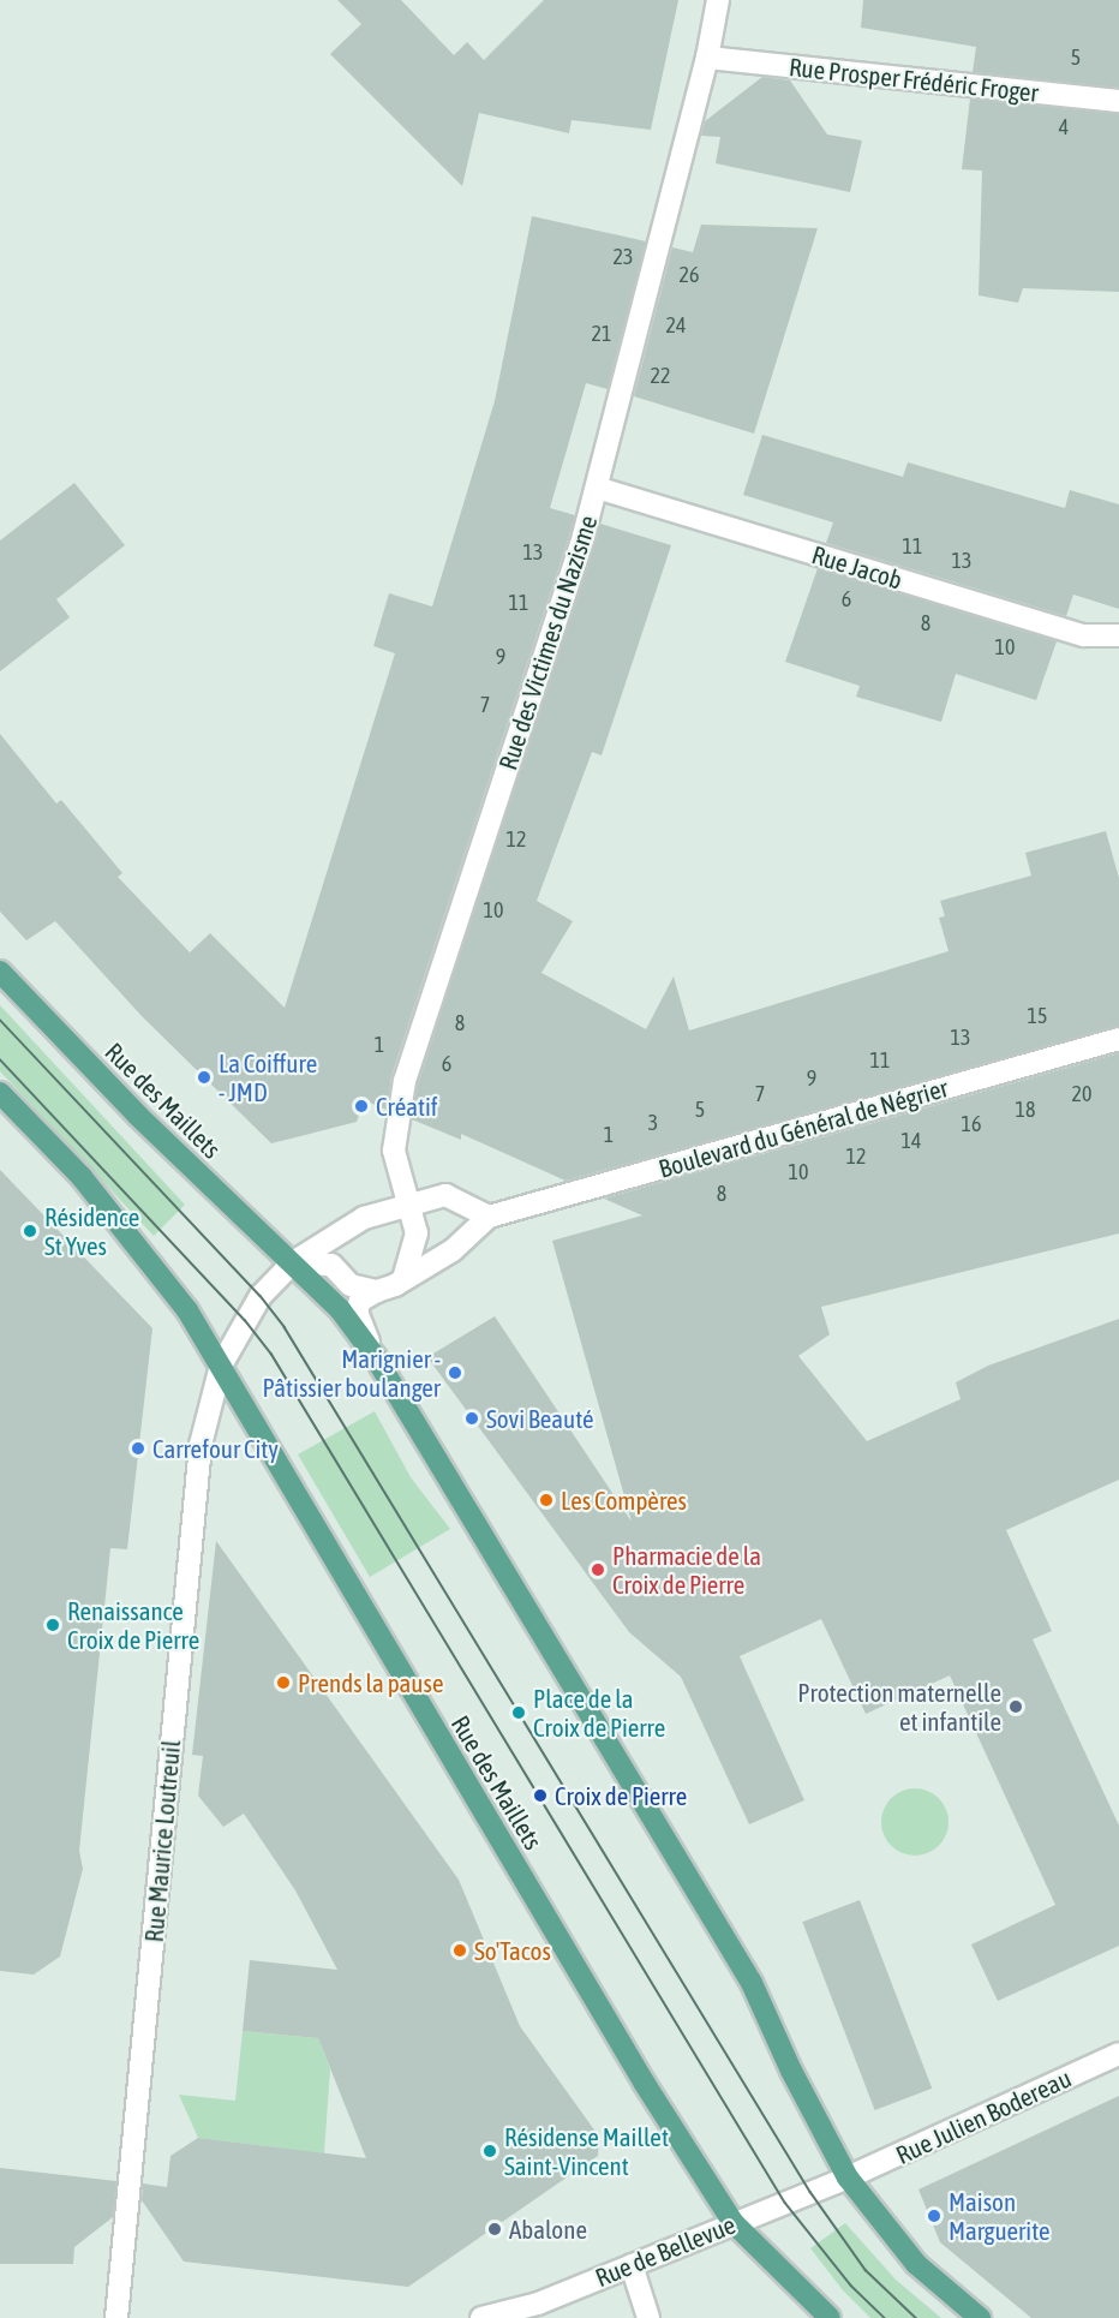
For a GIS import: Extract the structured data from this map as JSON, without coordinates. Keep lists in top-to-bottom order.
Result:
{
  "streets": {
    "main road": ["Rue des Maillets"],
    "street": [
      "Rue Prosper Frédéric Froger",
      "Rue Jacob",
      "Rue des Victimes du Nazisme",
      "Boulevard du Général de Négrier",
      "Rue Maurice Loutreuil",
      "Rue Julien Bodereau",
      "Rue de Bellevue"
    ]
  },
  "crossings": [
    ["Rue Prosper Frédéric Froger", "Rue des Victimes du Nazisme"],
    ["Rue Jacob", "Rue des Victimes du Nazisme"],
    ["Rue des Victimes du Nazisme", "Boulevard du Général de Négrier"],
    ["Rue des Maillets", "Boulevard du Général de Négrier"],
    ["Rue des Maillets", "Rue Maurice Loutreuil"],
    ["Rue des Maillets", "Rue Julien Bodereau"],
    ["Rue des Maillets", "Rue de Bellevue"],
    ["Rue Julien Bodereau", "Rue de Bellevue"]
  ],
  "places": [
    "La Coiffure - JMD",
    "Créatif",
    "Résidence St Yves",
    "Marignier - Pâtissier boulanger",
    "Sovi Beauté",
    "Carrefour City",
    "Les Compères",
    "Pharmacie de la Croix de Pierre",
    "Renaissance Croix de Pierre",
    "Prends la pause",
    "Protection maternelle et infantile",
    "Place de la Croix de Pierre",
    "Croix de Pierre",
    "So'Tacos",
    "Résidense Maillet Saint-Vincent",
    "Maison Marguerite",
    "Abalone"
  ],
  "house_numbers": [
    "5",
    "4",
    "23",
    "26",
    "24",
    "21",
    "22",
    "11",
    "13",
    "13",
    "6",
    "11",
    "8",
    "10",
    "9",
    "7",
    "12",
    "10",
    "15",
    "8",
    "13",
    "1",
    "11",
    "6",
    "9",
    "7",
    "20",
    "5",
    "18",
    "3",
    "16",
    "1",
    "14",
    "12",
    "10",
    "8"
  ]
}
